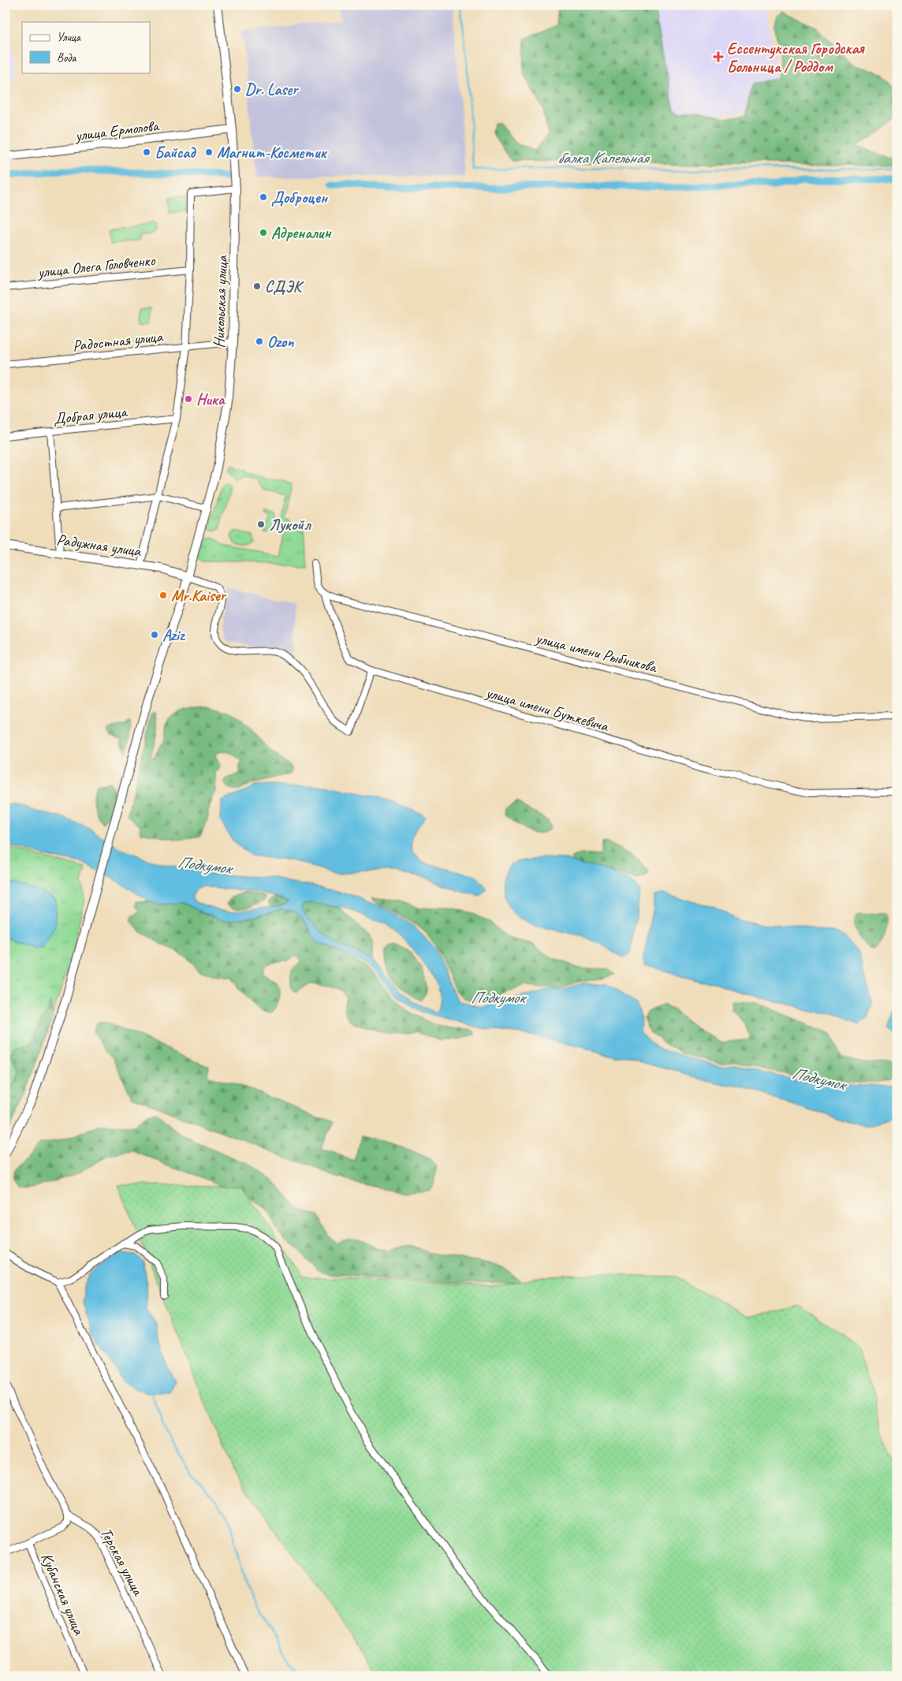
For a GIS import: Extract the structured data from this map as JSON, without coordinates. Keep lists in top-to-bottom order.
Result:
{
  "streets": {
    "street": [
      "улица Ермолова",
      "улица Олега Головченко",
      "Никольская улица",
      "Радостная улица",
      "Добрая улица",
      "Радужная улица",
      "улица имени Рыбникова",
      "улица имени Буткевича",
      "Терская улица",
      "Кубанская улица"
    ]
  },
  "crossings": [
    ["улица Ермолова", "Никольская улица"],
    ["Никольская улица", "Радостная улица"],
    ["Никольская улица", "Радужная улица"],
    ["улица имени Рыбникова", "улица имени Буткевича"]
  ],
  "water": ["балка Капельная", "Подкумок"],
  "places": {
    "health": ["Ессентукская Городская Больница / Роддом"],
    "other": [
      "Dr. Laser",
      "Байсад",
      "Магнит-Косметик",
      "Доброцен",
      "Адреналин",
      "СДЭК",
      "Ozon",
      "Ника",
      "Лукойл",
      "Mr.Kaiser",
      "Aziz"
    ]
  },
  "legend": ["Улица", "Вода"]
}
